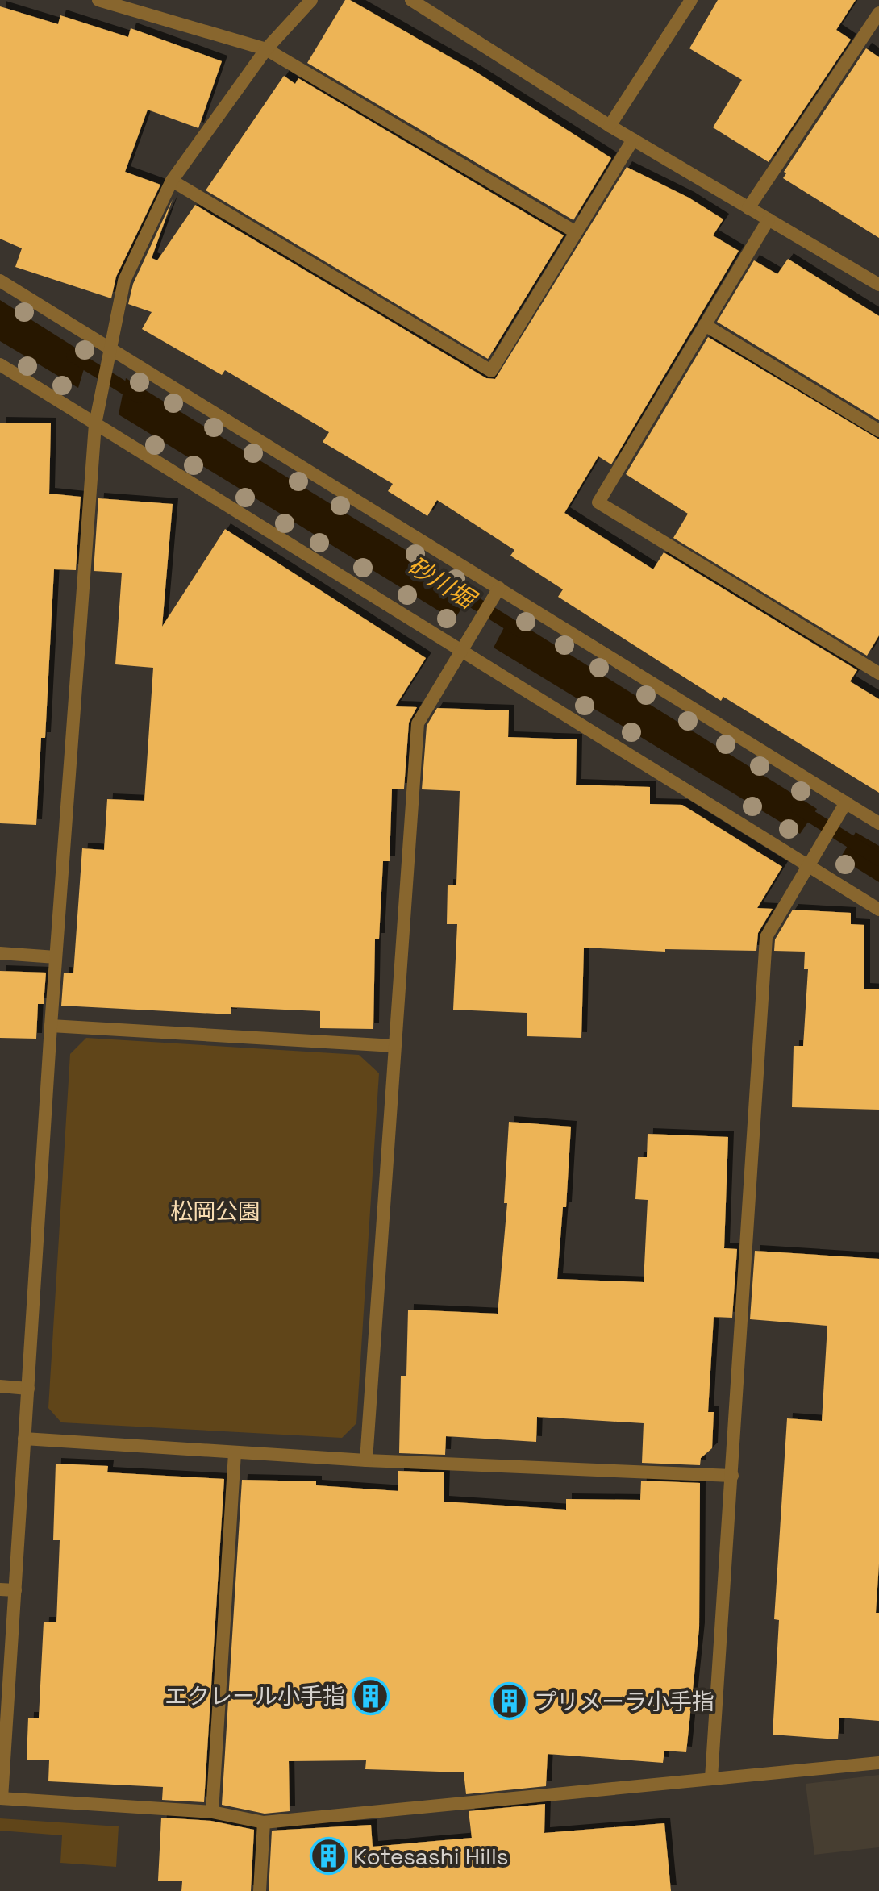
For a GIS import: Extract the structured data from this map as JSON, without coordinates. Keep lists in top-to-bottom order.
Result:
{
  "water": ["砂川堀"],
  "parks": ["松岡公園"],
  "places": {
    "building": ["エクレール小手指", "プリメーラ小手指", "Kotesashi Hills"]
  }
}
